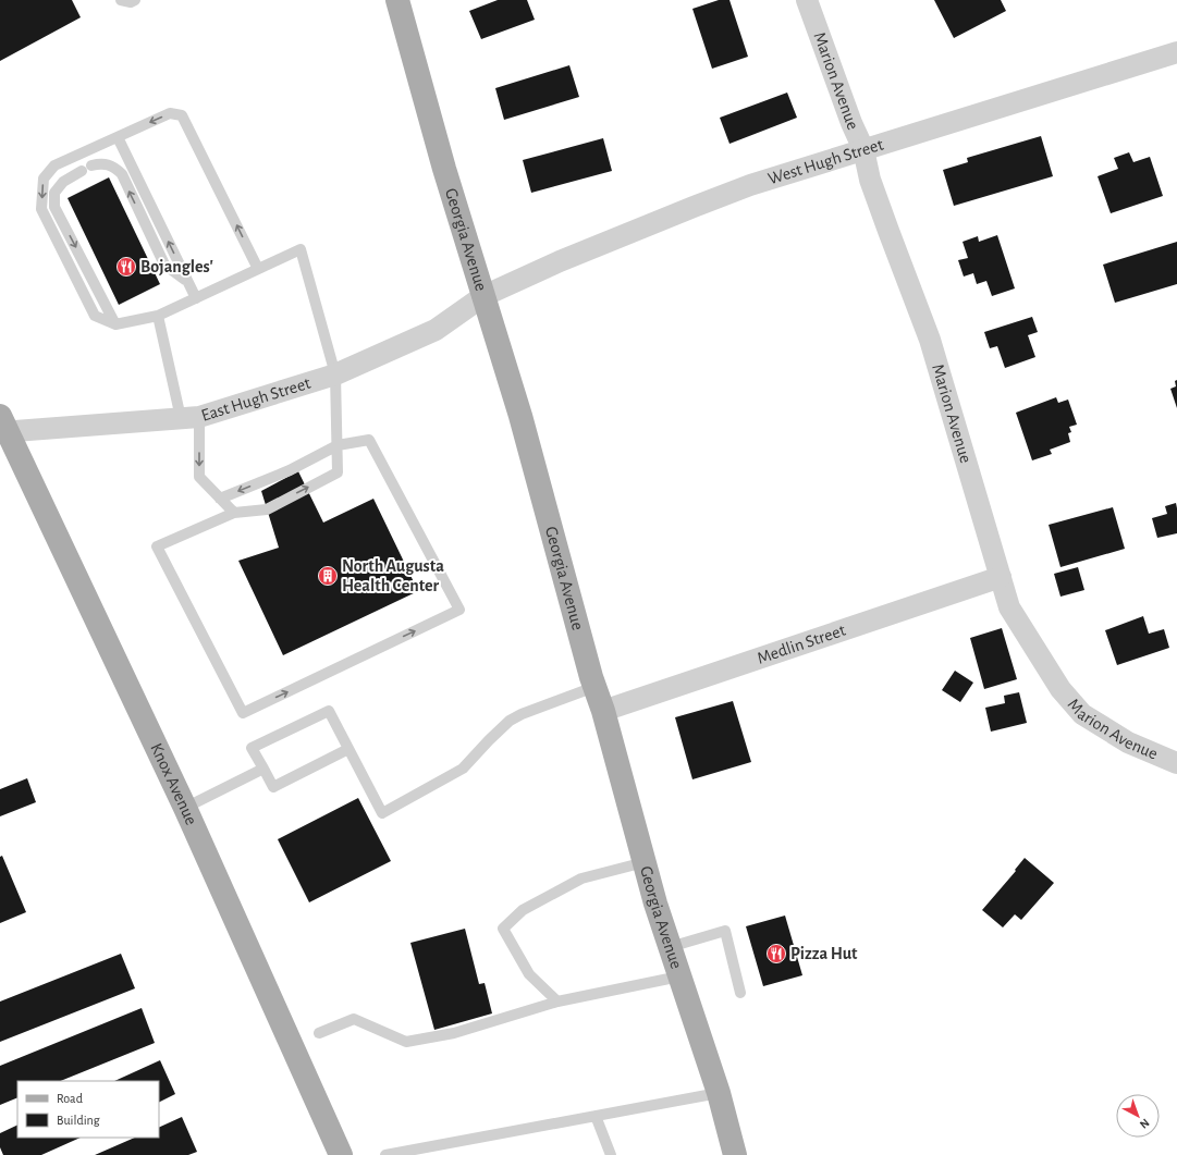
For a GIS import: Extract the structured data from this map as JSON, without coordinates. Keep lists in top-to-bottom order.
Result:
{
  "streets": {
    "main road": ["Georgia Avenue", "Knox Avenue"],
    "street": [
      "Marion Avenue",
      "West Hugh Street",
      "East Hugh Street",
      "Medlin Street"
    ]
  },
  "crossings": [
    ["Marion Avenue", "West Hugh Street"],
    ["Marion Avenue", "Medlin Street"],
    ["West Hugh Street", "Georgia Avenue"],
    ["West Hugh Street", "East Hugh Street"],
    ["Georgia Avenue", "East Hugh Street"],
    ["Georgia Avenue", "Medlin Street"],
    ["East Hugh Street", "Knox Avenue"]
  ],
  "places": {
    "restaurant": ["Bojangles'", "Pizza Hut"],
    "building": ["North Augusta Health Center"]
  },
  "legend": ["Road", "Building"],
  "north": "bottom right"
}
